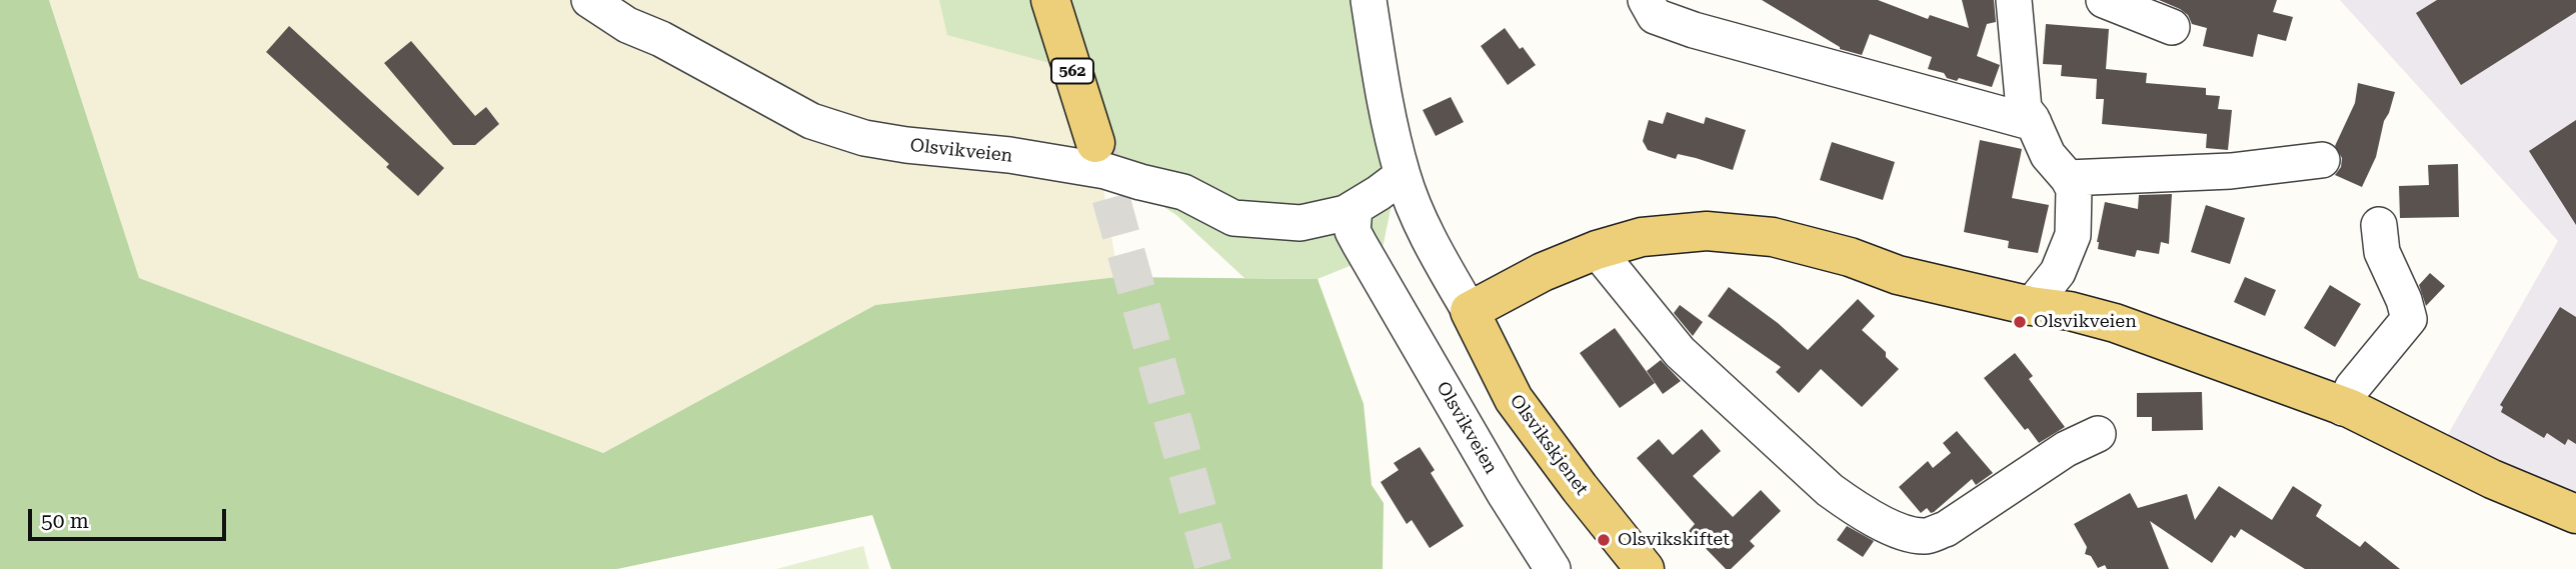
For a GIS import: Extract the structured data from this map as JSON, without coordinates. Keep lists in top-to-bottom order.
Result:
{
  "streets": {
    "main road": ["562", "Olsvikskjenet"],
    "street": ["Olsvikveien"]
  },
  "places": ["Olsvikveien", "Olsvikskiftet"],
  "scale_bar": "50 m"
}
